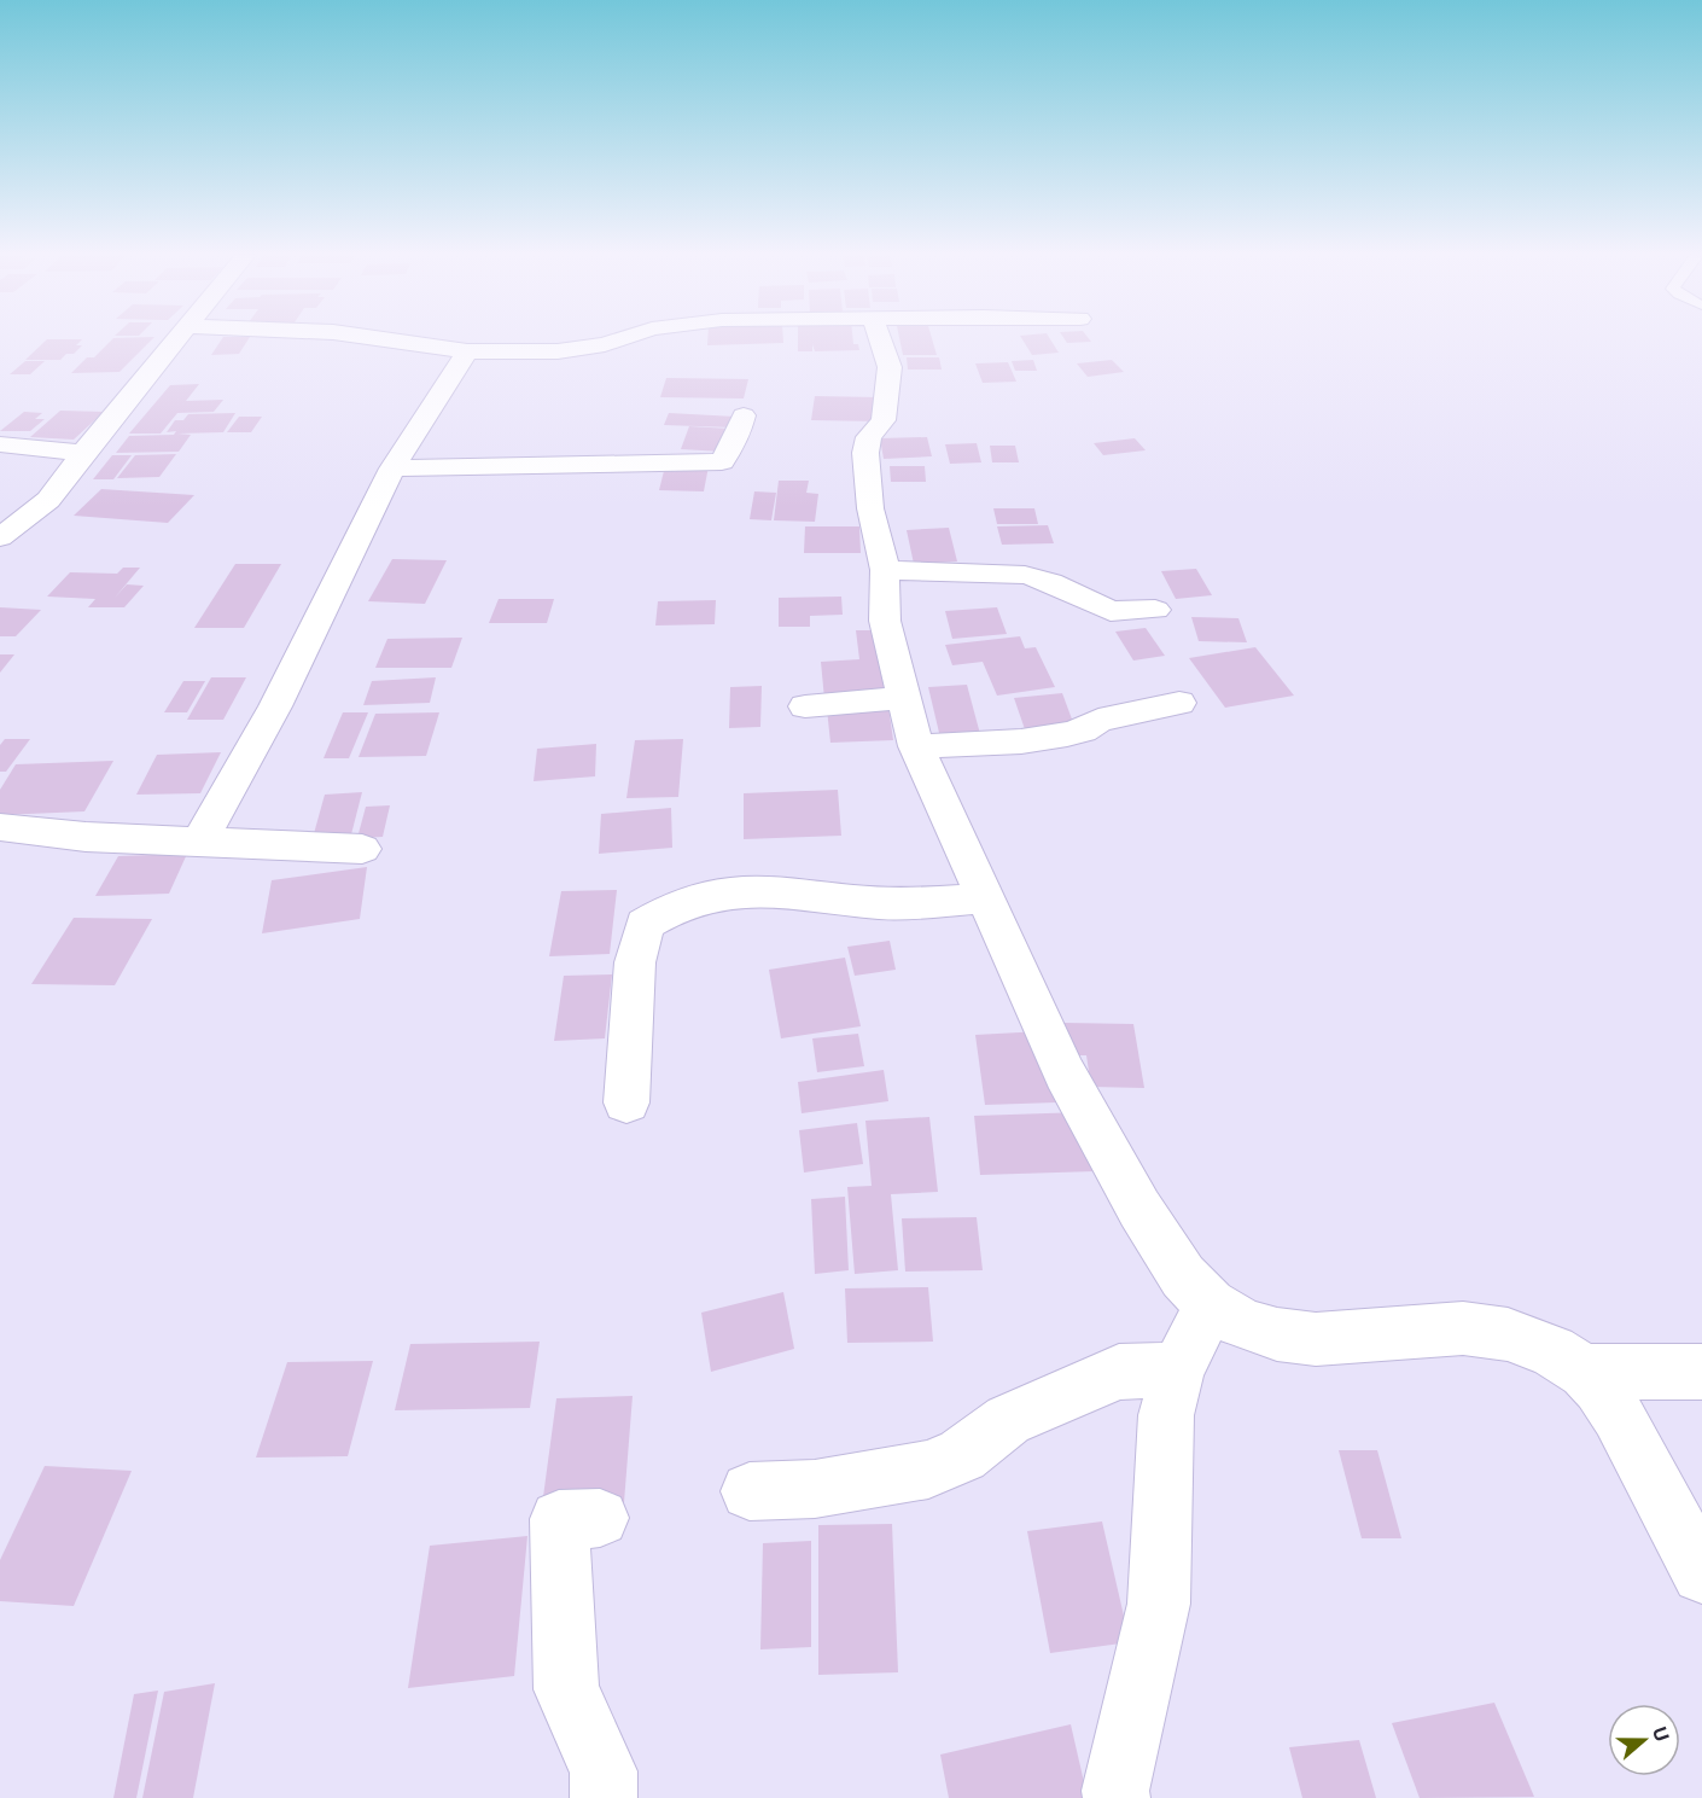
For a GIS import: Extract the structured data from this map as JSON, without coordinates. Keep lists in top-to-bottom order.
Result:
{
  "north": "right"
}
